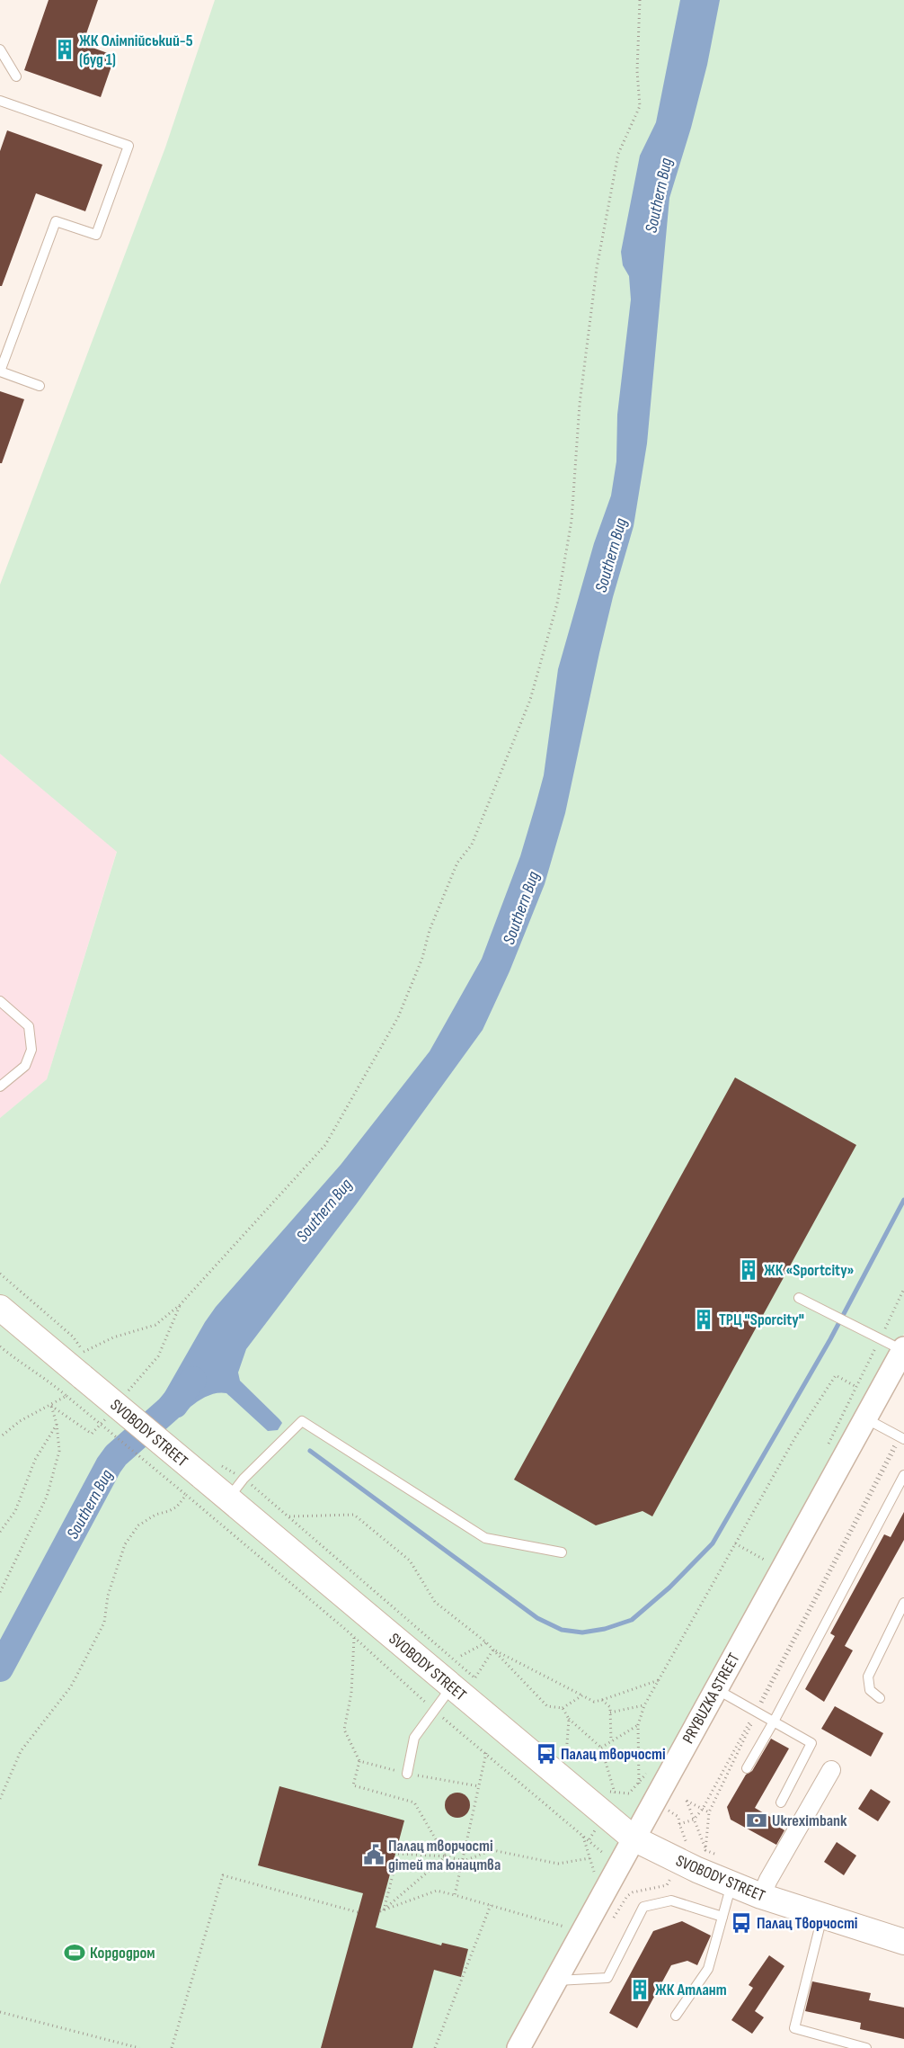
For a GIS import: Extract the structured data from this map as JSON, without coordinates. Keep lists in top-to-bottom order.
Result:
{
  "streets": {
    "main road": ["SVOBODY STREET"],
    "street": ["PRYBUZKA STREET"]
  },
  "crossings": [
    ["SVOBODY STREET", "PRYBUZKA STREET"]
  ],
  "water": ["Southern Bug"],
  "places": {
    "building": [
      "ЖК Олімпійський-5 (буд 1)",
      "ЖК «Sportcity»",
      "ТРЦ \"Sporcity\"",
      "ЖК Атлант"
    ],
    "bus stop": ["Палац творчості", "Палац Творчості"],
    "bank": ["Ukreximbank"],
    "public building": ["Палац творчості дітей та юнацтва"],
    "sports": ["Кордодром"]
  }
}
